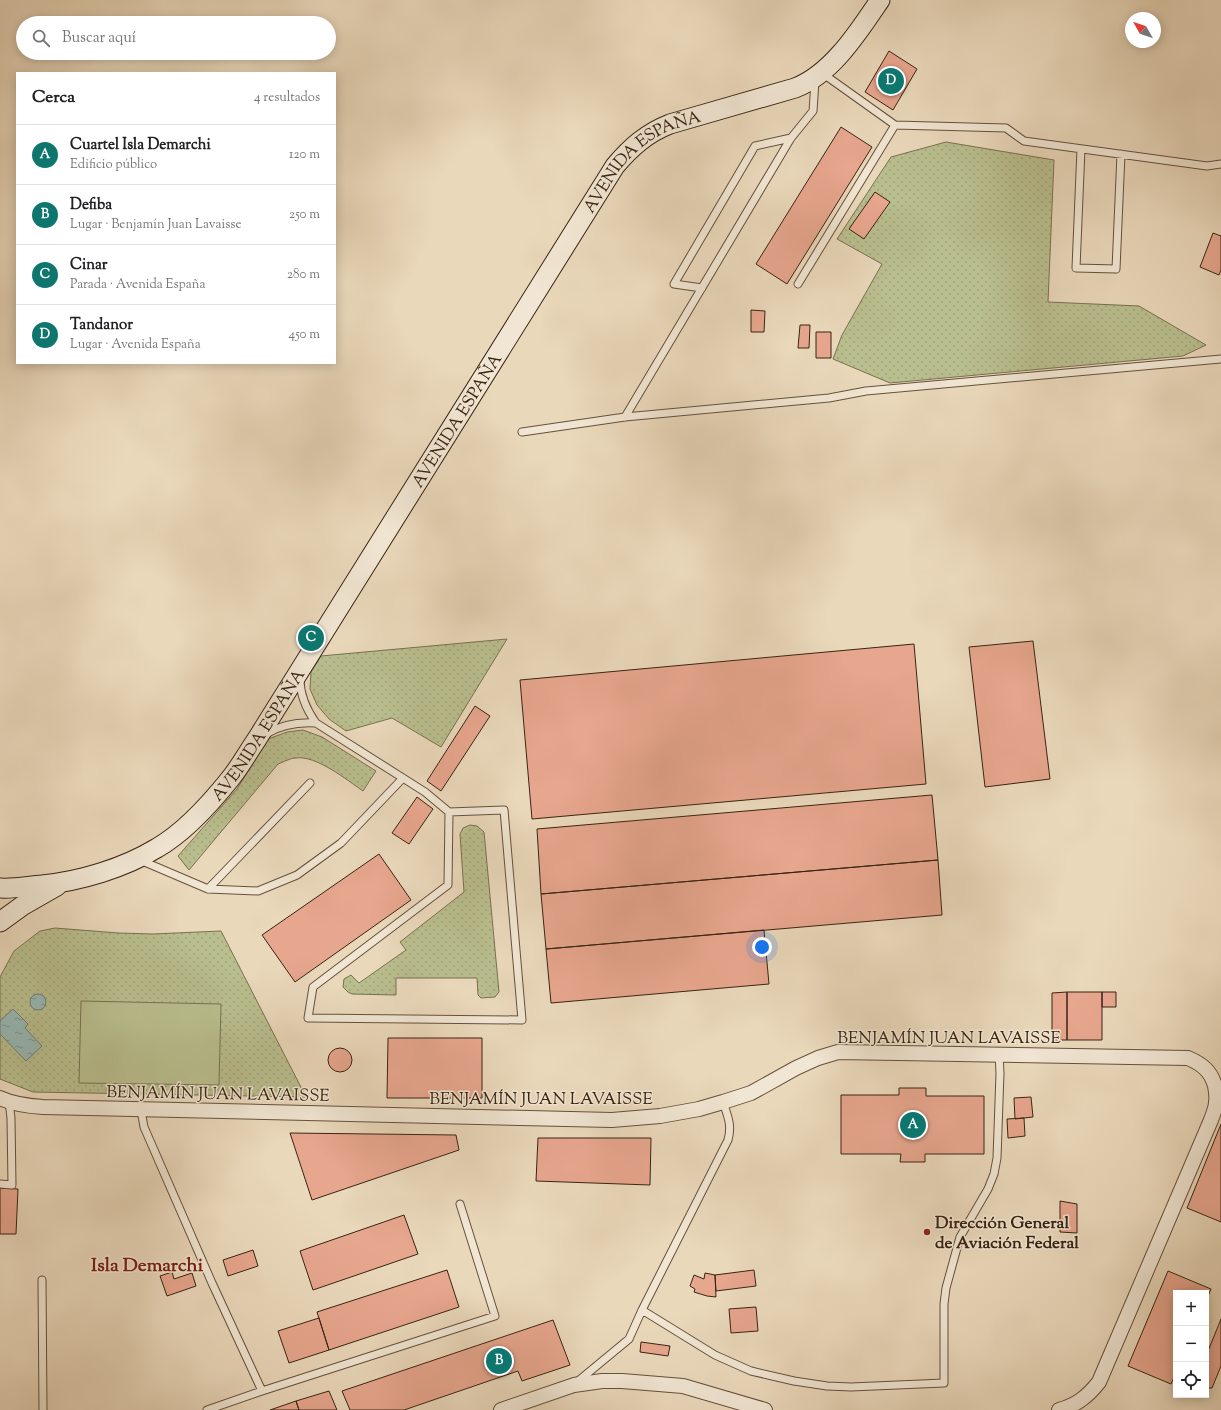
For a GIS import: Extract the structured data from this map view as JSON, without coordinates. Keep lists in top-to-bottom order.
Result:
{
  "streets": {
    "street": ["AVENIDA ESPAÑA", "BENJAMÍN JUAN LAVAISSE"]
  },
  "districts": ["Isla Demarchi"],
  "places": ["Dirección General de Aviación Federal"],
  "north": "top left",
  "page": {
    "search": "Buscar aquí",
    "pins": [
      "D",
      "C",
      "A",
      "B"
    ],
    "heading": ["Cerca", "4 resultados"],
    "list": [
      {
        "mark": "A",
        "name": "Cuartel Isla Demarchi",
        "note": "Edificio público",
        "value": "120 m"
      },
      {
        "mark": "B",
        "name": "Defiba",
        "note": "Lugar · Benjamín Juan Lavaisse",
        "value": "250 m"
      },
      {
        "mark": "C",
        "name": "Cinar",
        "note": "Parada · Avenida España",
        "value": "280 m"
      },
      {
        "mark": "D",
        "name": "Tandanor",
        "note": "Lugar · Avenida España",
        "value": "450 m"
      }
    ],
    "map_buttons": ["+", "−"]
  }
}
